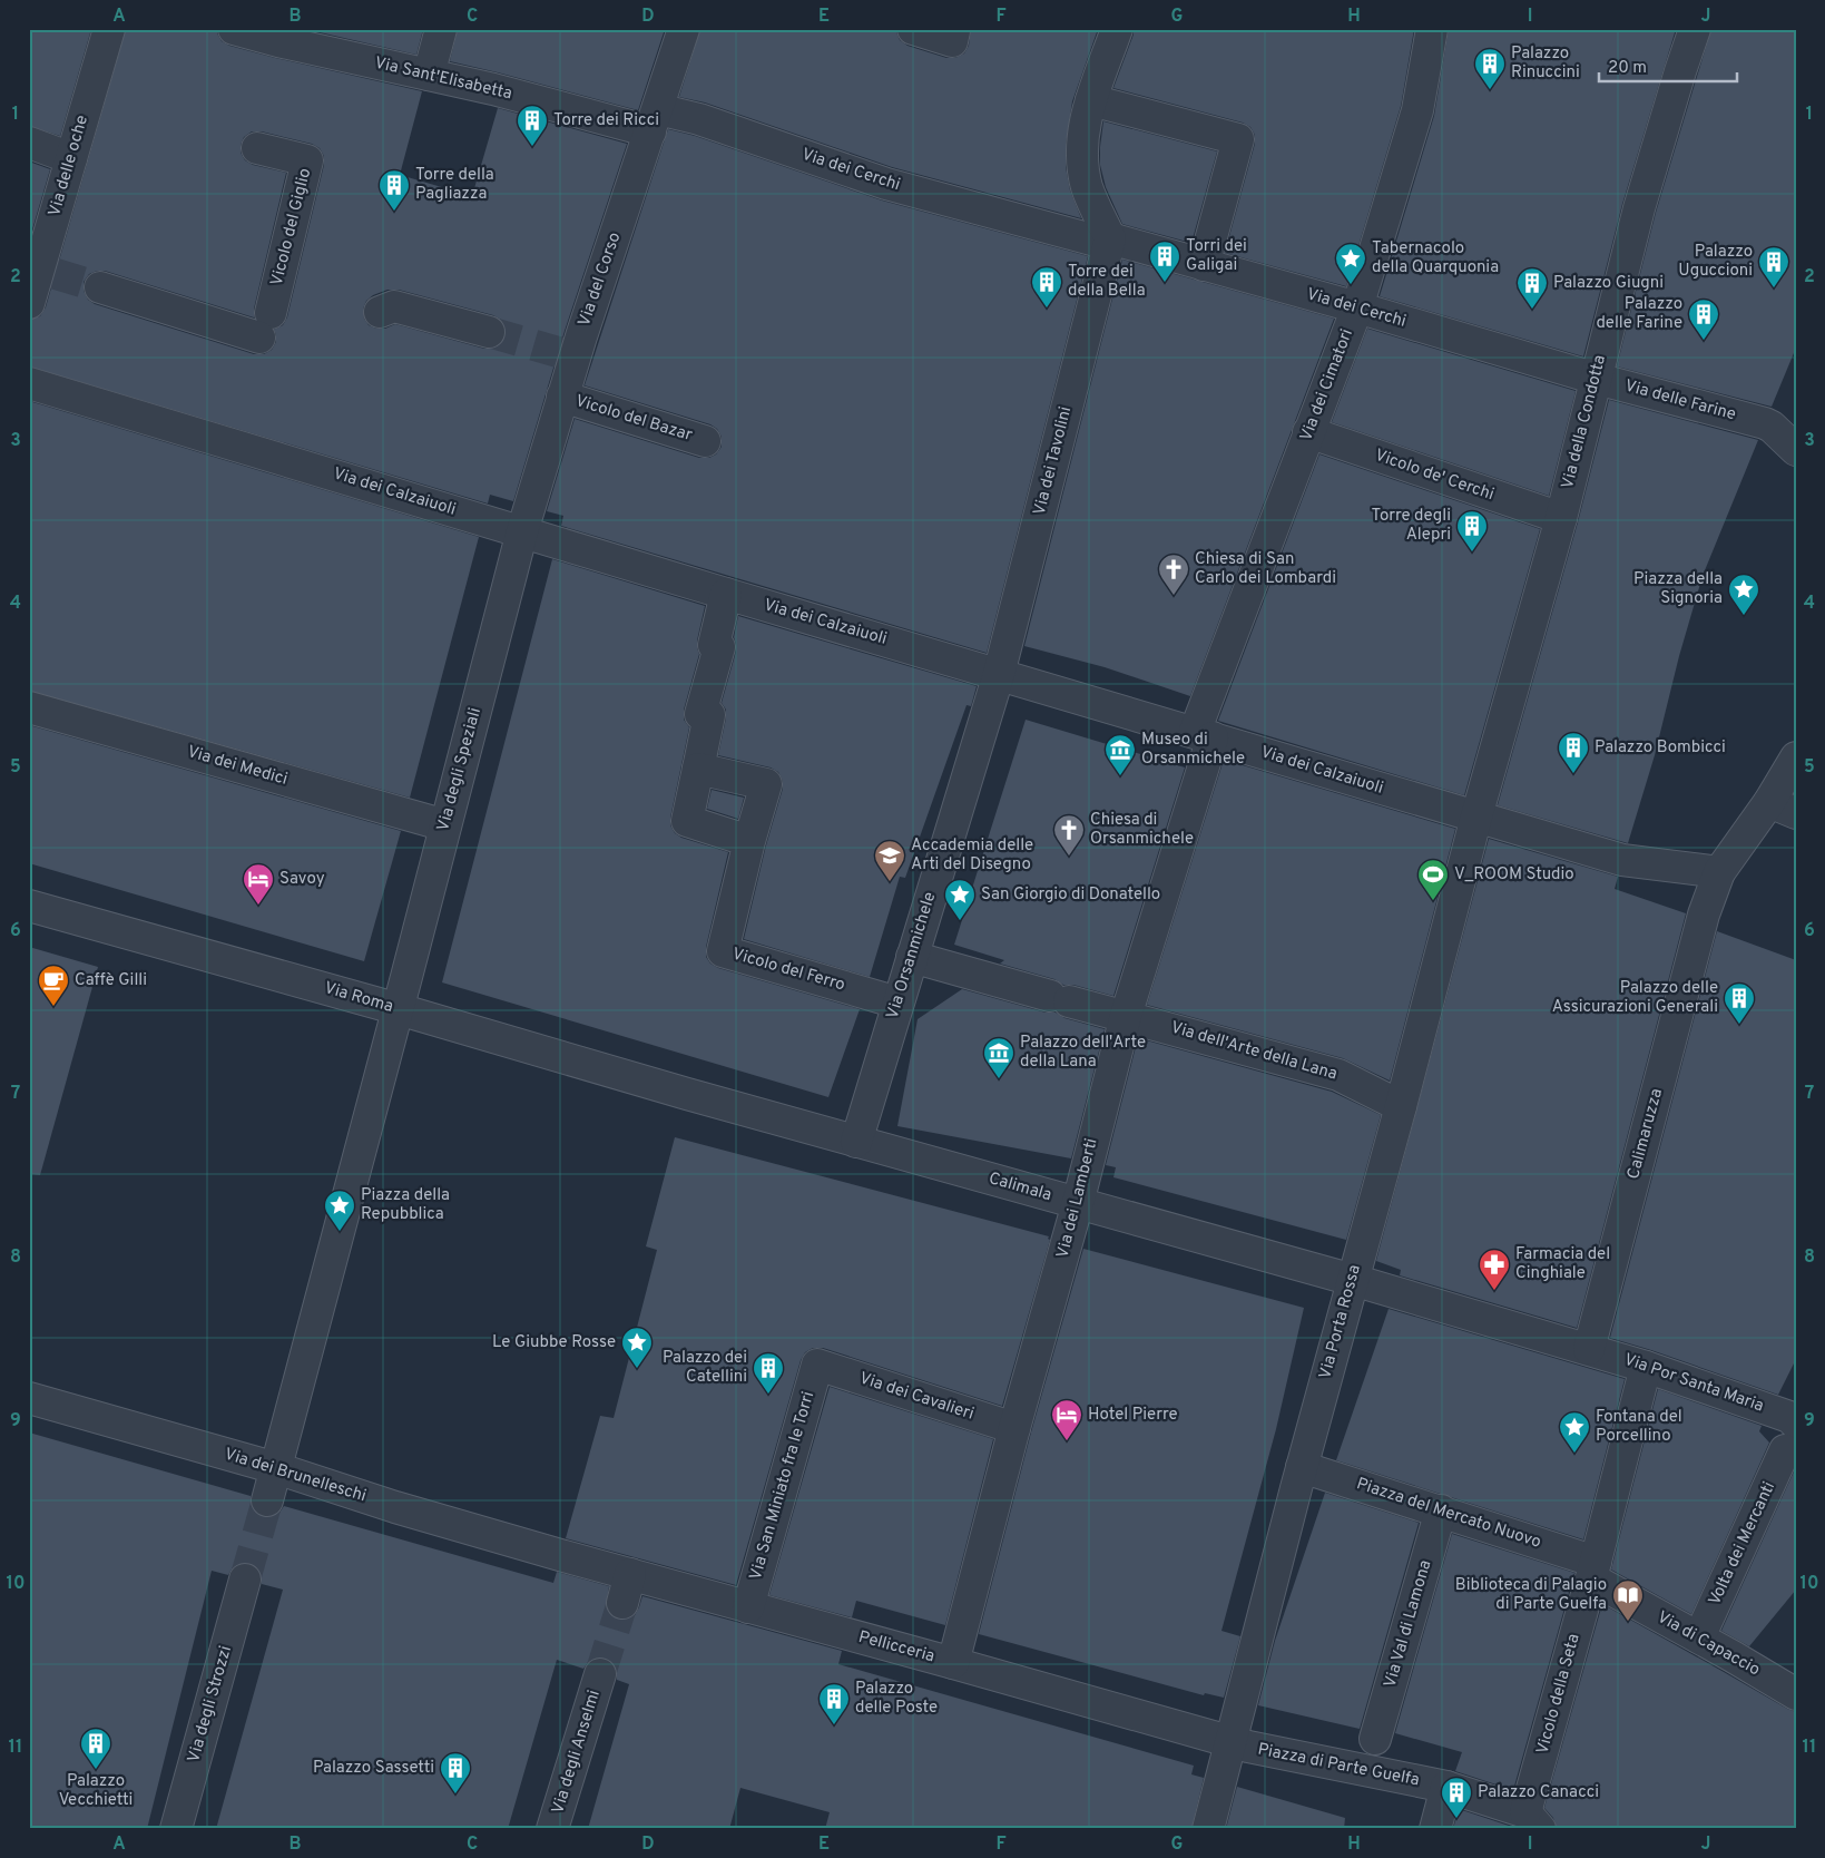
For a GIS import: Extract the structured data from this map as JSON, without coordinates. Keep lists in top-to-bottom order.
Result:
{
  "streets": {
    "street": [
      "Via Sant'Elisabetta",
      "Via delle oche",
      "Via dei Cerchi",
      "Vicolo del Giglio",
      "Via del Corso",
      "Via dei Cimatori",
      "Via delle Farine",
      "Vicolo del Bazar",
      "Via della Condotta",
      "Via dei Tavolini",
      "Vicolo de' Cerchi",
      "Via dei Calzaiuoli",
      "Via dei Medici",
      "Via degli Speziali",
      "Via Orsanmichele",
      "Vicolo del Ferro",
      "Via Roma",
      "Via dell'Arte della Lana",
      "Calimaruzza",
      "Calimala",
      "Via dei Lamberti",
      "Via Porta Rossa",
      "Via Por Santa Maria",
      "Via dei Cavalieri",
      "Via dei Brunelleschi",
      "Via San Miniato fra le Torri",
      "Piazza del Mercato Nuovo",
      "Volta dei Mercanti",
      "Via Val di Lamona",
      "Via di Capaccio",
      "Pellicceria",
      "Vicolo della Seta",
      "Via degli Strozzi",
      "Via degli Anselmi",
      "Piazza di Parte Guelfa"
    ]
  },
  "crossings": [
    ["Via Sant'Elisabetta", "Via dei Cerchi"],
    ["Via Sant'Elisabetta", "Via del Corso"],
    ["Via dei Cerchi", "Via del Corso"],
    ["Via dei Cerchi", "Via dei Cimatori"],
    ["Via dei Cerchi", "Via delle Farine"],
    ["Via dei Cerchi", "Via della Condotta"],
    ["Via dei Cerchi", "Via dei Tavolini"],
    ["Via del Corso", "Vicolo del Bazar"],
    ["Via del Corso", "Via dei Calzaiuoli"],
    ["Via del Corso", "Via degli Speziali"],
    ["Via dei Cimatori", "Vicolo de' Cerchi"],
    ["Via dei Cimatori", "Via dei Calzaiuoli"],
    ["Via dei Cimatori", "Via dei Lamberti"],
    ["Via delle Farine", "Via della Condotta"],
    ["Via della Condotta", "Vicolo de' Cerchi"],
    ["Via della Condotta", "Via dei Calzaiuoli"],
    ["Via della Condotta", "Via Porta Rossa"],
    ["Via dei Tavolini", "Via dei Calzaiuoli"],
    ["Via dei Tavolini", "Via Orsanmichele"],
    ["Via dei Calzaiuoli", "Via degli Speziali"],
    ["Via dei Calzaiuoli", "Via Orsanmichele"],
    ["Via dei Calzaiuoli", "Calimaruzza"],
    ["Via dei Calzaiuoli", "Via dei Lamberti"],
    ["Via dei Calzaiuoli", "Via Porta Rossa"],
    ["Via dei Medici", "Via degli Speziali"],
    ["Via degli Speziali", "Via Roma"],
    ["Via Orsanmichele", "Vicolo del Ferro"],
    ["Via Orsanmichele", "Via dell'Arte della Lana"],
    ["Via Orsanmichele", "Calimala"],
    ["Via Roma", "Calimala"],
    ["Via dell'Arte della Lana", "Via dei Lamberti"],
    ["Via dell'Arte della Lana", "Via Porta Rossa"],
    ["Calimaruzza", "Via Por Santa Maria"],
    ["Calimala", "Via dei Lamberti"],
    ["Calimala", "Via Porta Rossa"],
    ["Via dei Lamberti", "Via dei Cavalieri"],
    ["Via dei Lamberti", "Pellicceria"],
    ["Via Porta Rossa", "Piazza del Mercato Nuovo"],
    ["Via Porta Rossa", "Pellicceria"],
    ["Via Porta Rossa", "Piazza di Parte Guelfa"],
    ["Via Por Santa Maria", "Volta dei Mercanti"],
    ["Via dei Cavalieri", "Via San Miniato fra le Torri"],
    ["Via dei Brunelleschi", "Pellicceria"],
    ["Via San Miniato fra le Torri", "Pellicceria"],
    ["Piazza del Mercato Nuovo", "Via Val di Lamona"],
    ["Piazza del Mercato Nuovo", "Via di Capaccio"],
    ["Piazza del Mercato Nuovo", "Vicolo della Seta"],
    ["Volta dei Mercanti", "Via di Capaccio"],
    ["Via di Capaccio", "Vicolo della Seta"],
    ["Pellicceria", "Piazza di Parte Guelfa"],
    ["Vicolo della Seta", "Piazza di Parte Guelfa"]
  ],
  "places": {
    "building": [
      "Palazzo Rinuccini",
      "Torre dei Ricci",
      "Torre della Pagliazza",
      "Torri dei Galigai",
      "Palazzo Uguccioni",
      "Torre dei della Bella",
      "Palazzo Giugni",
      "Palazzo delle Farine",
      "Torre degli Alepri",
      "Palazzo Bombicci",
      "Palazzo delle Assicurazioni Generali",
      "Palazzo dei Catellini",
      "Palazzo delle Poste",
      "Palazzo Vecchietti",
      "Palazzo Sassetti",
      "Palazzo Canacci"
    ],
    "place": [
      "Tabernacolo della Quarquonia",
      "Piazza della Signoria",
      "San Giorgio di Donatello",
      "Piazza della Repubblica",
      "Le Giubbe Rosse",
      "Fontana del Porcellino"
    ],
    "church": ["Chiesa di San Carlo dei Lombardi", "Chiesa di Orsanmichele"],
    "museum": ["Museo di Orsanmichele", "Palazzo dell'Arte della Lana"],
    "school or university": ["Accademia delle Arti del Disegno"],
    "sports": ["V_ROOM Studio"],
    "hotel": ["Savoy", "Hotel Pierre"],
    "cafe": ["Caffè Gilli"],
    "pharmacy": ["Farmacia del Cinghiale"],
    "library": ["Biblioteca di Palagio di Parte Guelfa"]
  },
  "scale_bar": "20 m",
  "grid": {
    "columns": [
      "A",
      "B",
      "C",
      "D",
      "E",
      "F",
      "G",
      "H",
      "I",
      "J"
    ],
    "rows": [
      "1",
      "2",
      "3",
      "4",
      "5",
      "6",
      "7",
      "8",
      "9",
      "10",
      "11"
    ]
  }
}
